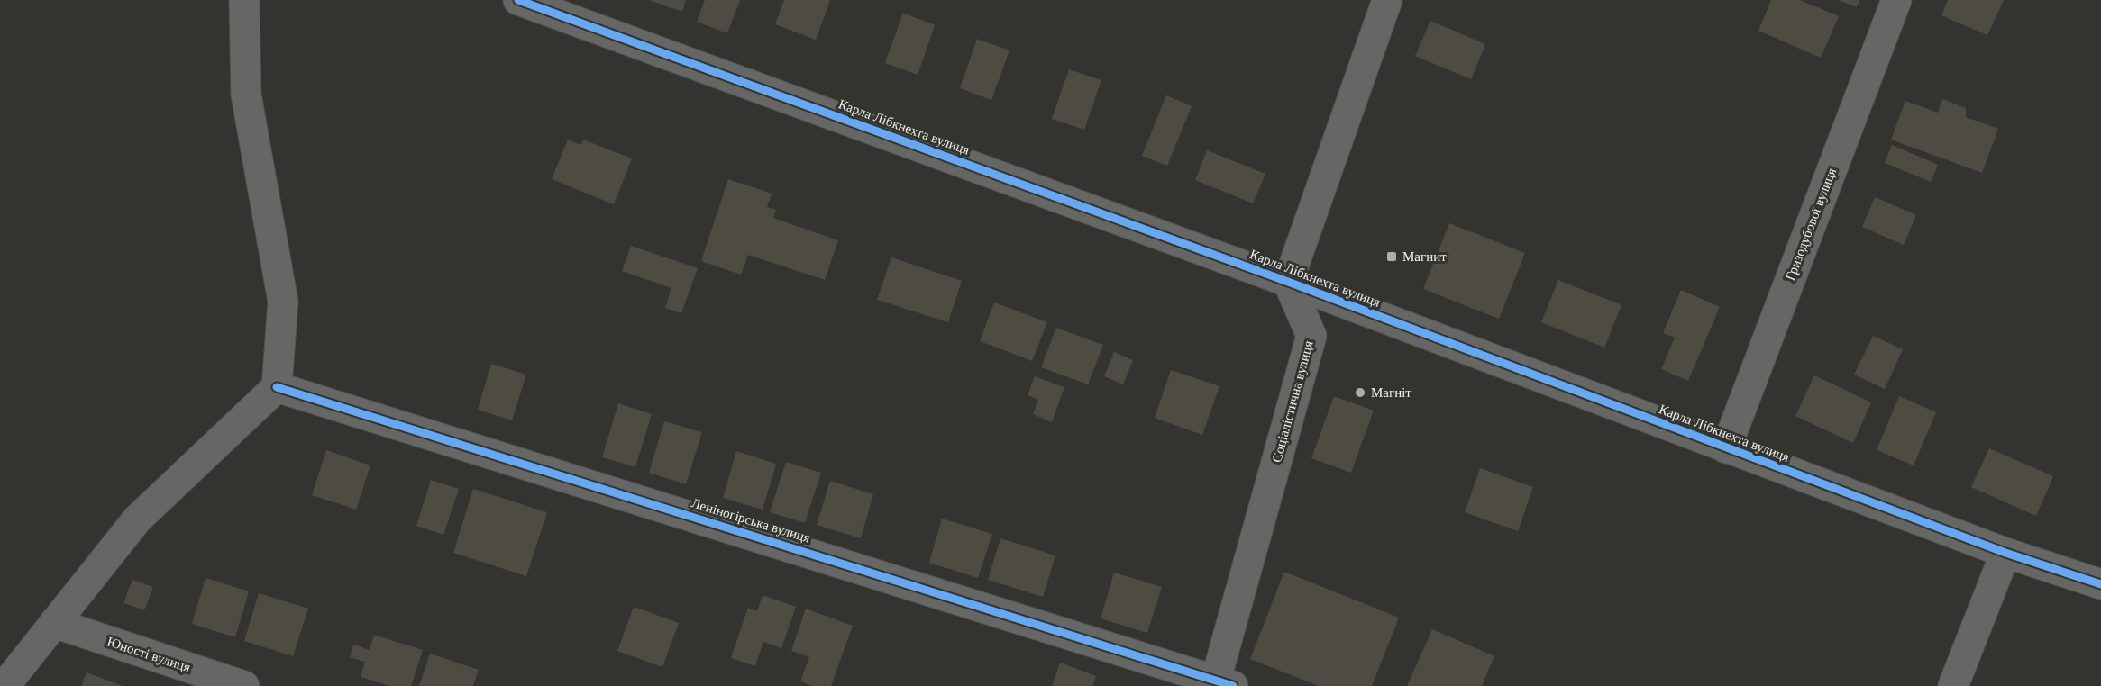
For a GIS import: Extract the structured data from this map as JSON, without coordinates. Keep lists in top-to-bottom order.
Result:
{
  "streets": {
    "street": [
      "Карла Лібкнехта вулиця",
      "Гризодубової вулиця",
      "Соціалістична вулиця",
      "Леніногірська вулиця",
      "Юності вулиця"
    ]
  },
  "crossings": [
    ["Карла Лібкнехта вулиця", "Гризодубової вулиця"],
    ["Карла Лібкнехта вулиця", "Соціалістична вулиця"],
    ["Соціалістична вулиця", "Леніногірська вулиця"]
  ],
  "places": {
    "transit": ["Магнит"],
    "other": ["Магніт"]
  }
}
